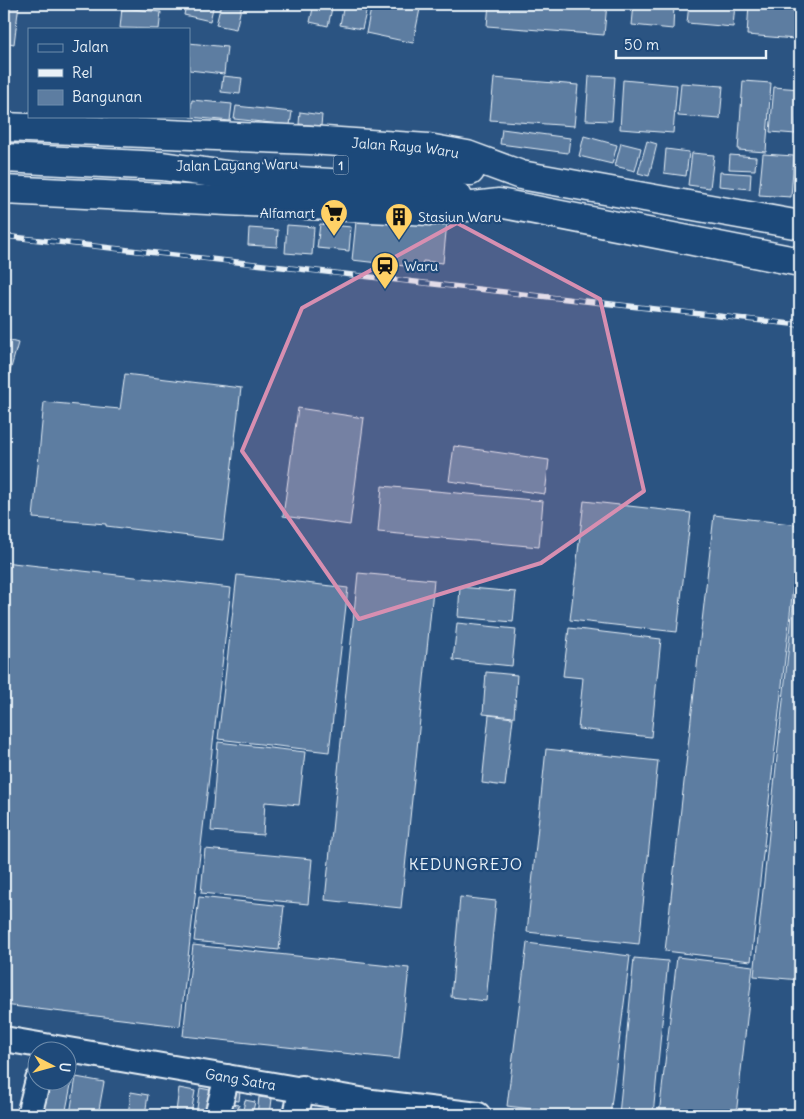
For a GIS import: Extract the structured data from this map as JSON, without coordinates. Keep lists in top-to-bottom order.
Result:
{
  "streets": {
    "highway": ["Jalan Raya Waru", "Jalan Layang Waru", "1"],
    "street": ["Gang Satra"]
  },
  "crossings": [
    ["Jalan Raya Waru", "Jalan Layang Waru"],
    ["Jalan Layang Waru", "1"]
  ],
  "districts": ["KEDUNGREJO"],
  "places": {
    "supermarket": ["Alfamart"],
    "building": ["Stasiun Waru"],
    "station": ["Waru"]
  },
  "legend": ["Jalan", "Rel", "Bangunan"],
  "scale_bar": "50 m",
  "north": "right"
}
